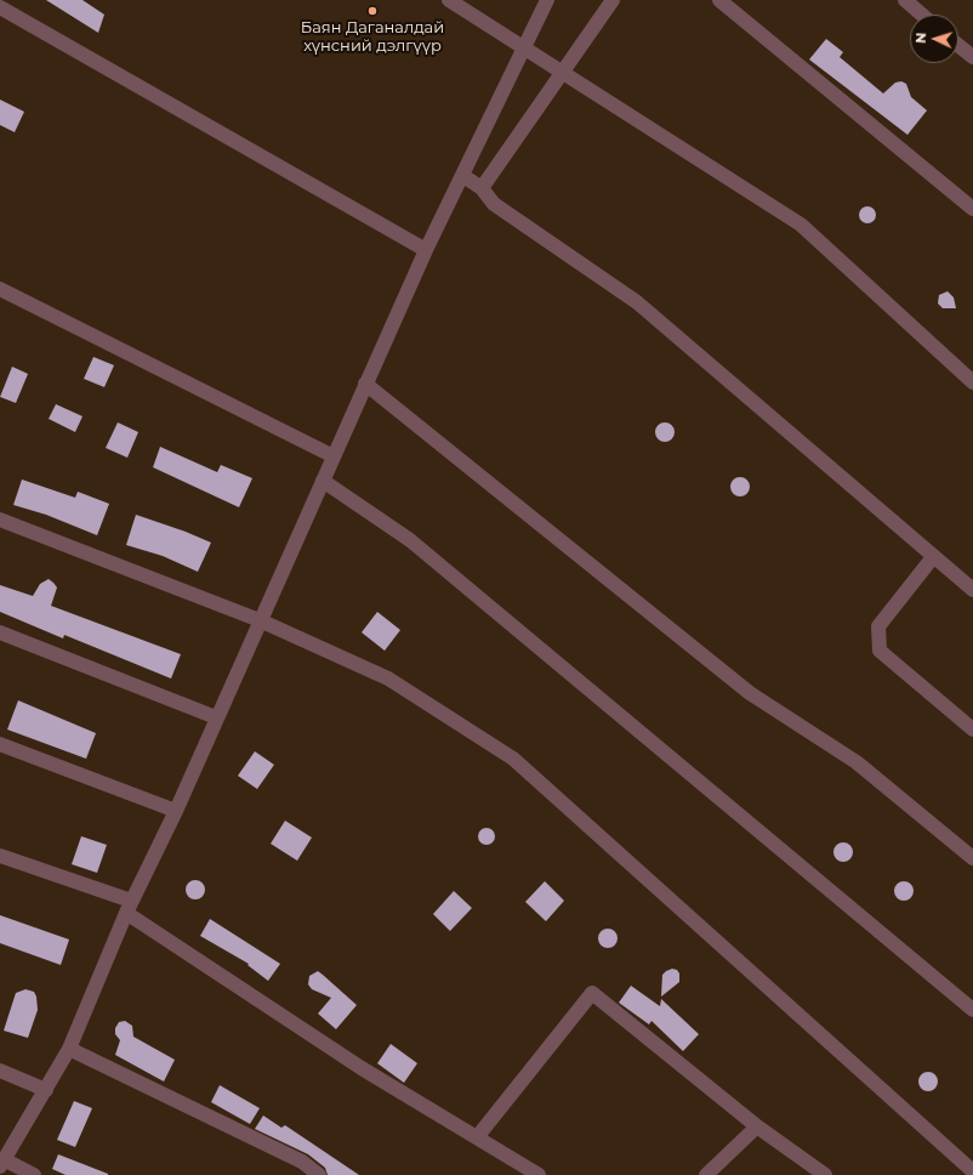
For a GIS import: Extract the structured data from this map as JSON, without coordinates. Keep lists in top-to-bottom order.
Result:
{
  "places": ["Баян Даганалдай хүнсний дэлгүүр"],
  "north": "left"
}
